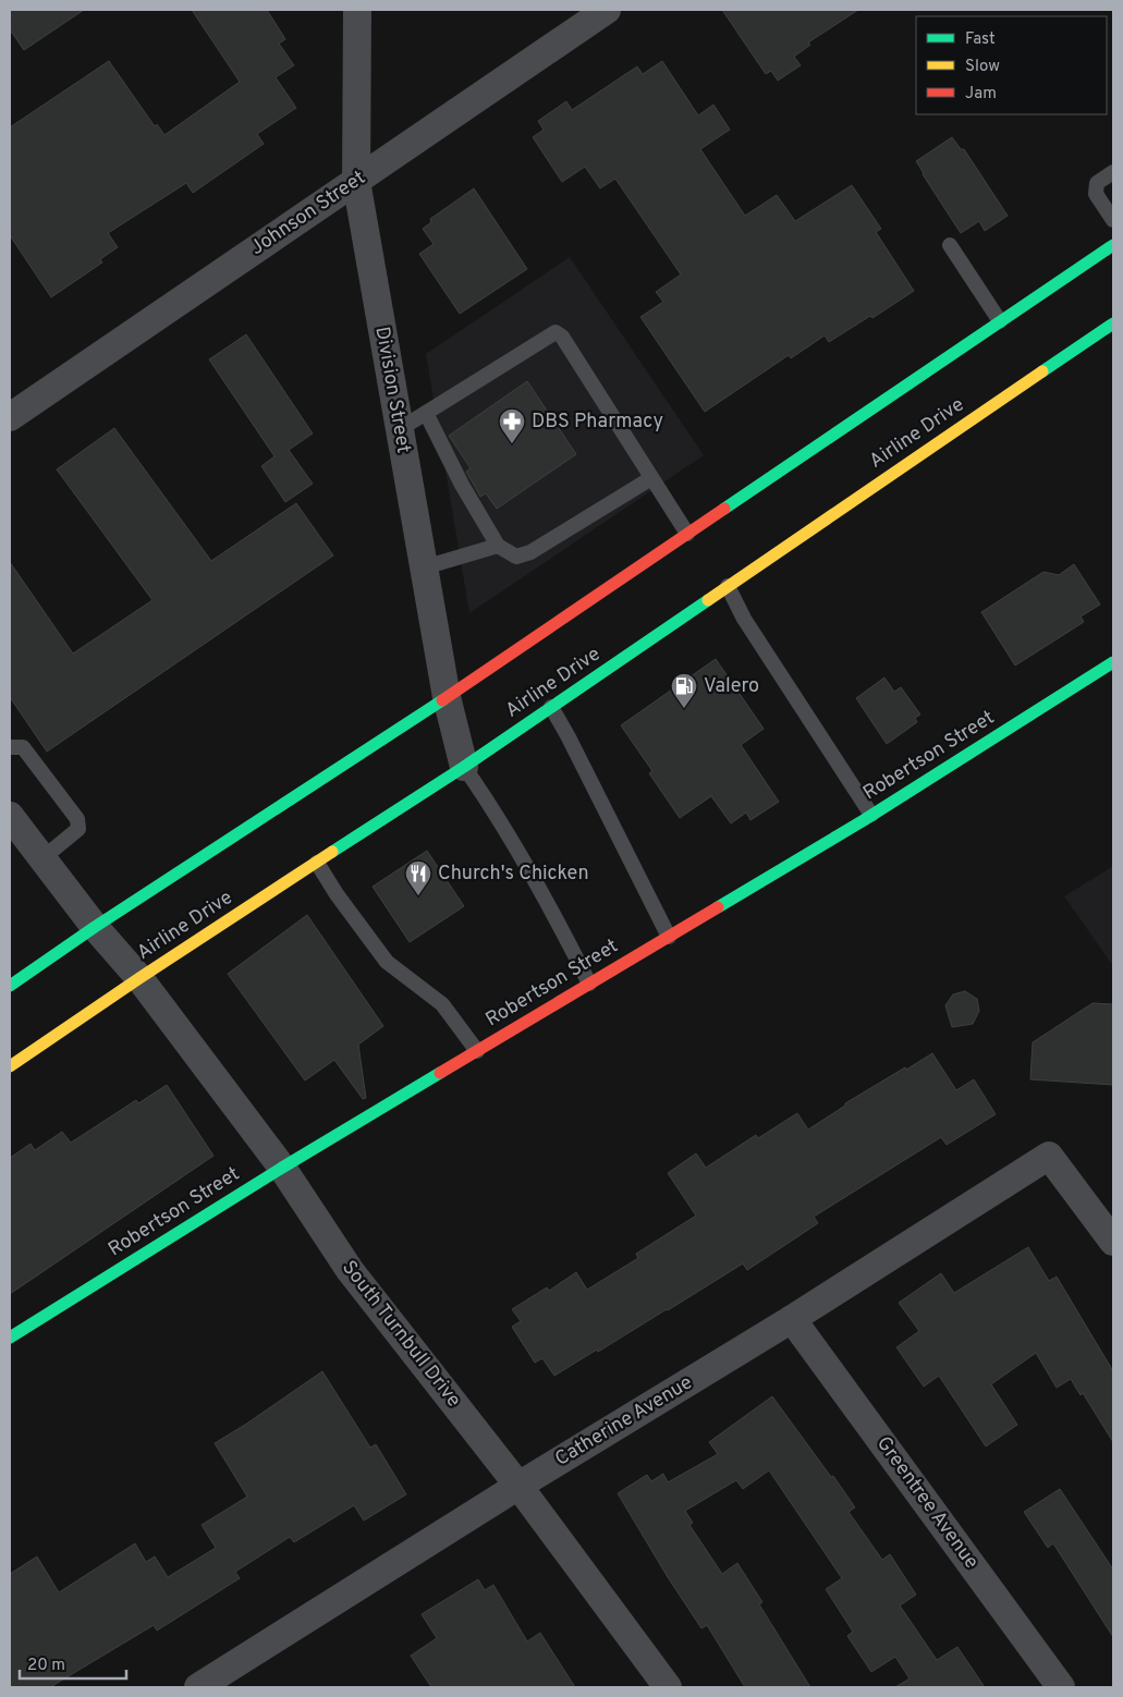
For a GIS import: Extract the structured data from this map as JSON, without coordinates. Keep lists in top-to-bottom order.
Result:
{
  "streets": {
    "main road": ["Airline Drive", "Robertson Street"],
    "street": [
      "Johnson Street",
      "Division Street",
      "South Turnbull Drive",
      "Catherine Avenue",
      "Greentree Avenue"
    ]
  },
  "crossings": [
    ["Johnson Street", "Division Street"],
    ["Division Street", "Airline Drive"],
    ["Airline Drive", "South Turnbull Drive"],
    ["Robertson Street", "South Turnbull Drive"],
    ["South Turnbull Drive", "Catherine Avenue"],
    ["Catherine Avenue", "Greentree Avenue"]
  ],
  "places": {
    "pharmacy": ["DBS Pharmacy"],
    "fuel station": ["Valero"],
    "restaurant": ["Church's Chicken"]
  },
  "legend": ["Fast", "Slow", "Jam"],
  "scale_bar": "20 m"
}
